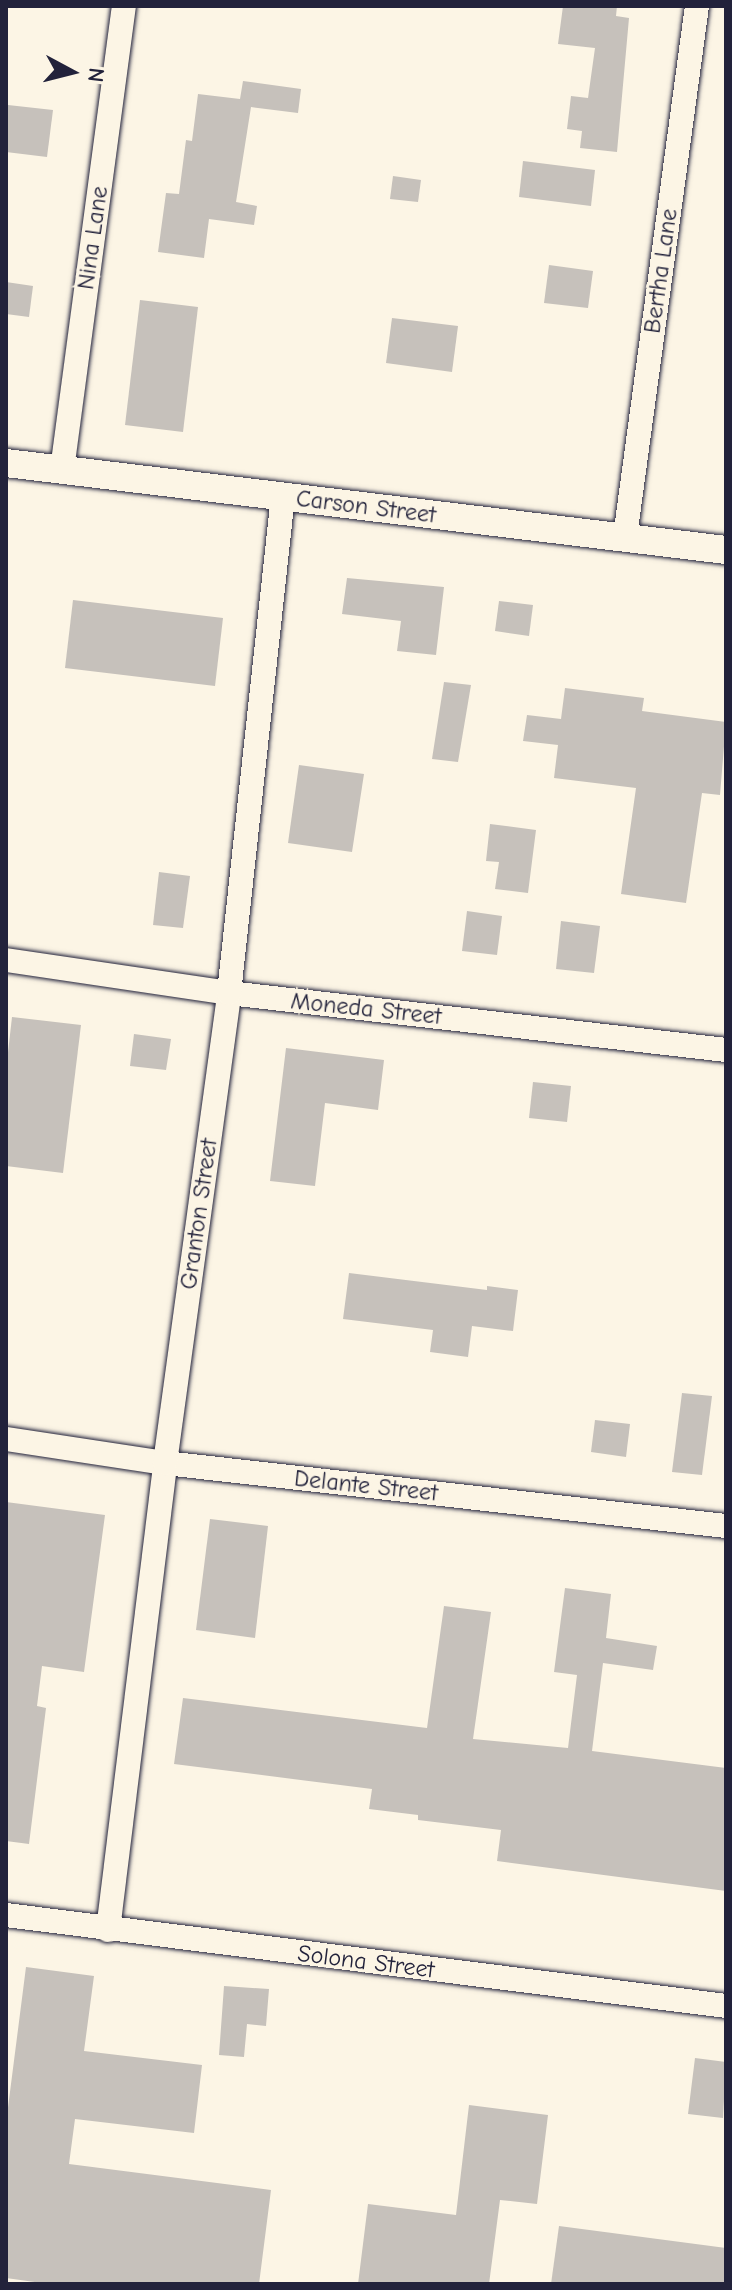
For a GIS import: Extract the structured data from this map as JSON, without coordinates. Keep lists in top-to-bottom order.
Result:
{
  "streets": {
    "street": [
      "Nina Lane",
      "Bertha Lane",
      "Carson Street",
      "Moneda Street",
      "Granton Street",
      "Delante Street",
      "Solona Street"
    ]
  },
  "crossings": [
    ["Nina Lane", "Carson Street"],
    ["Bertha Lane", "Carson Street"],
    ["Carson Street", "Granton Street"],
    ["Moneda Street", "Granton Street"],
    ["Granton Street", "Delante Street"],
    ["Granton Street", "Solona Street"]
  ],
  "north": "right"
}
